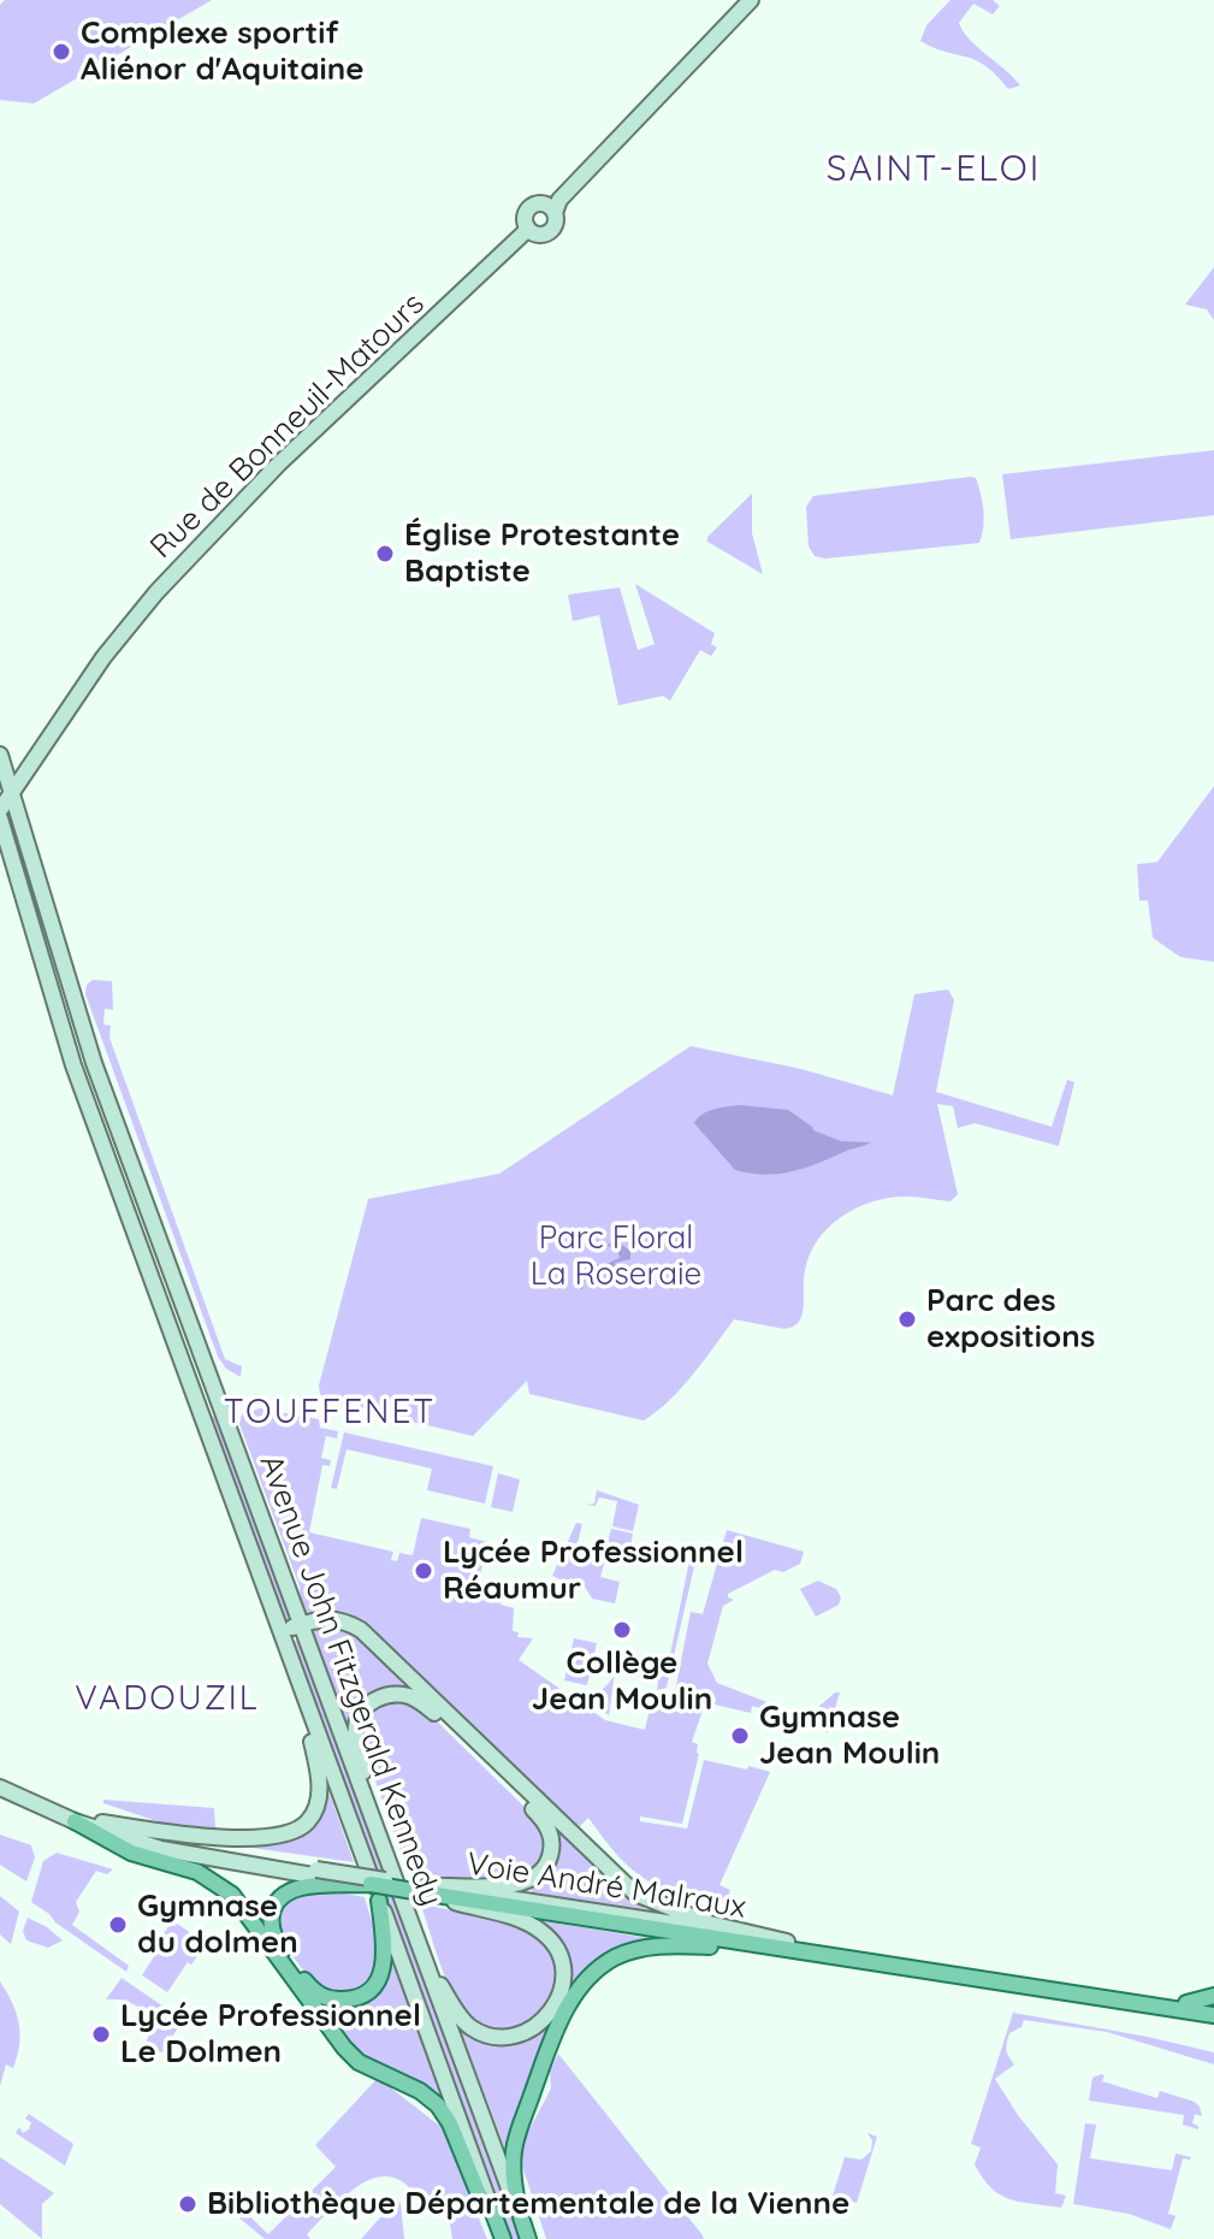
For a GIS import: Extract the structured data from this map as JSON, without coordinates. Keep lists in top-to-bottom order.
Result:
{
  "streets": {
    "main road": ["Rue de Bonneuil-Matours", "Avenue John Fitzgerald Kennedy", "Voie André Malraux"]
  },
  "crossings": [
    ["Rue de Bonneuil-Matours", "Avenue John Fitzgerald Kennedy"]
  ],
  "districts": ["SAINT-ELOI", "TOUFFENET", "VADOUZIL"],
  "parks": ["Parc Floral La Roseraie"],
  "places": [
    "Complexe sportif Aliénor d'Aquitaine",
    "Église Protestante Baptiste",
    "Parc des expositions",
    "Lycée Professionnel Réaumur",
    "Collège Jean Moulin",
    "Gymnase Jean Moulin",
    "Gymnase du dolmen",
    "Lycée Professionnel Le Dolmen",
    "Bibliothèque Départementale de la Vienne"
  ]
}
